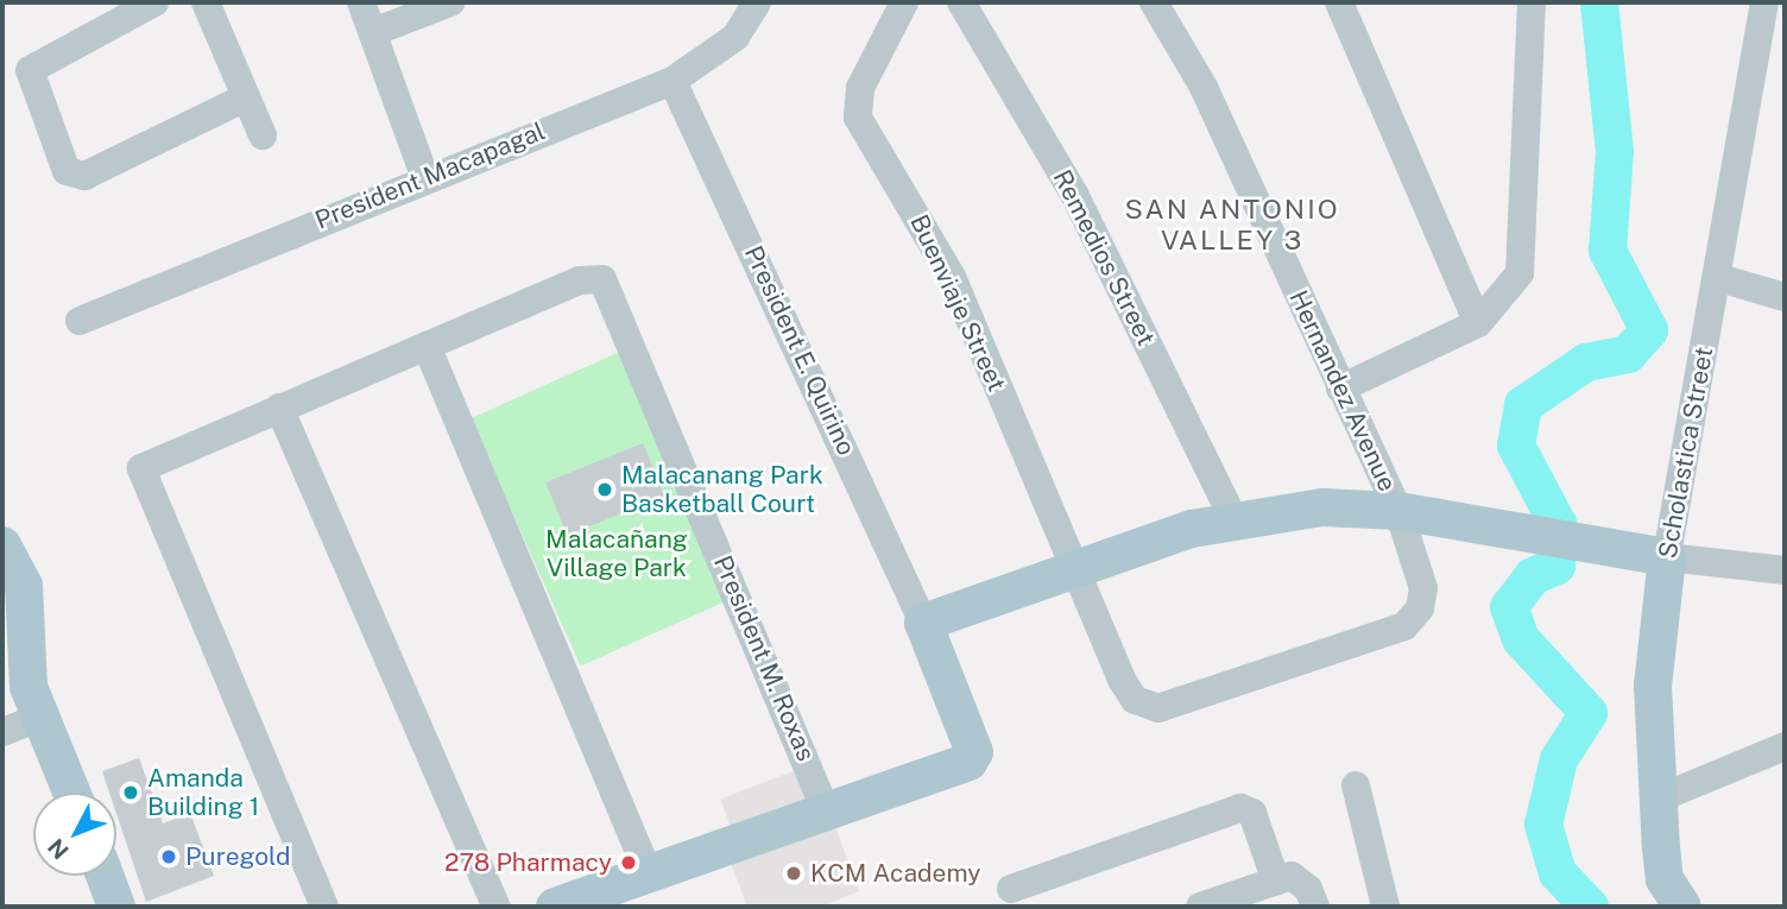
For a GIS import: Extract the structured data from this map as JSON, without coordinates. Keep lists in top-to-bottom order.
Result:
{
  "streets": {
    "main road": ["Scholastica Street"],
    "street": [
      "President Macapagal",
      "Remedios Street",
      "Buenviaje Street",
      "President E. Quirino",
      "Hernandez Avenue",
      "President M. Roxas"
    ]
  },
  "crossings": [
    ["President Macapagal", "President E. Quirino"],
    ["Buenviaje Street", "Hernandez Avenue"]
  ],
  "districts": ["SAN ANTONIO VALLEY 3"],
  "parks": ["Malacañang Village Park"],
  "places": [
    "Malacanang Park Basketball Court",
    "Amanda Building 1",
    "Puregold",
    "278 Pharmacy",
    "KCM Academy"
  ],
  "north": "bottom left"
}
